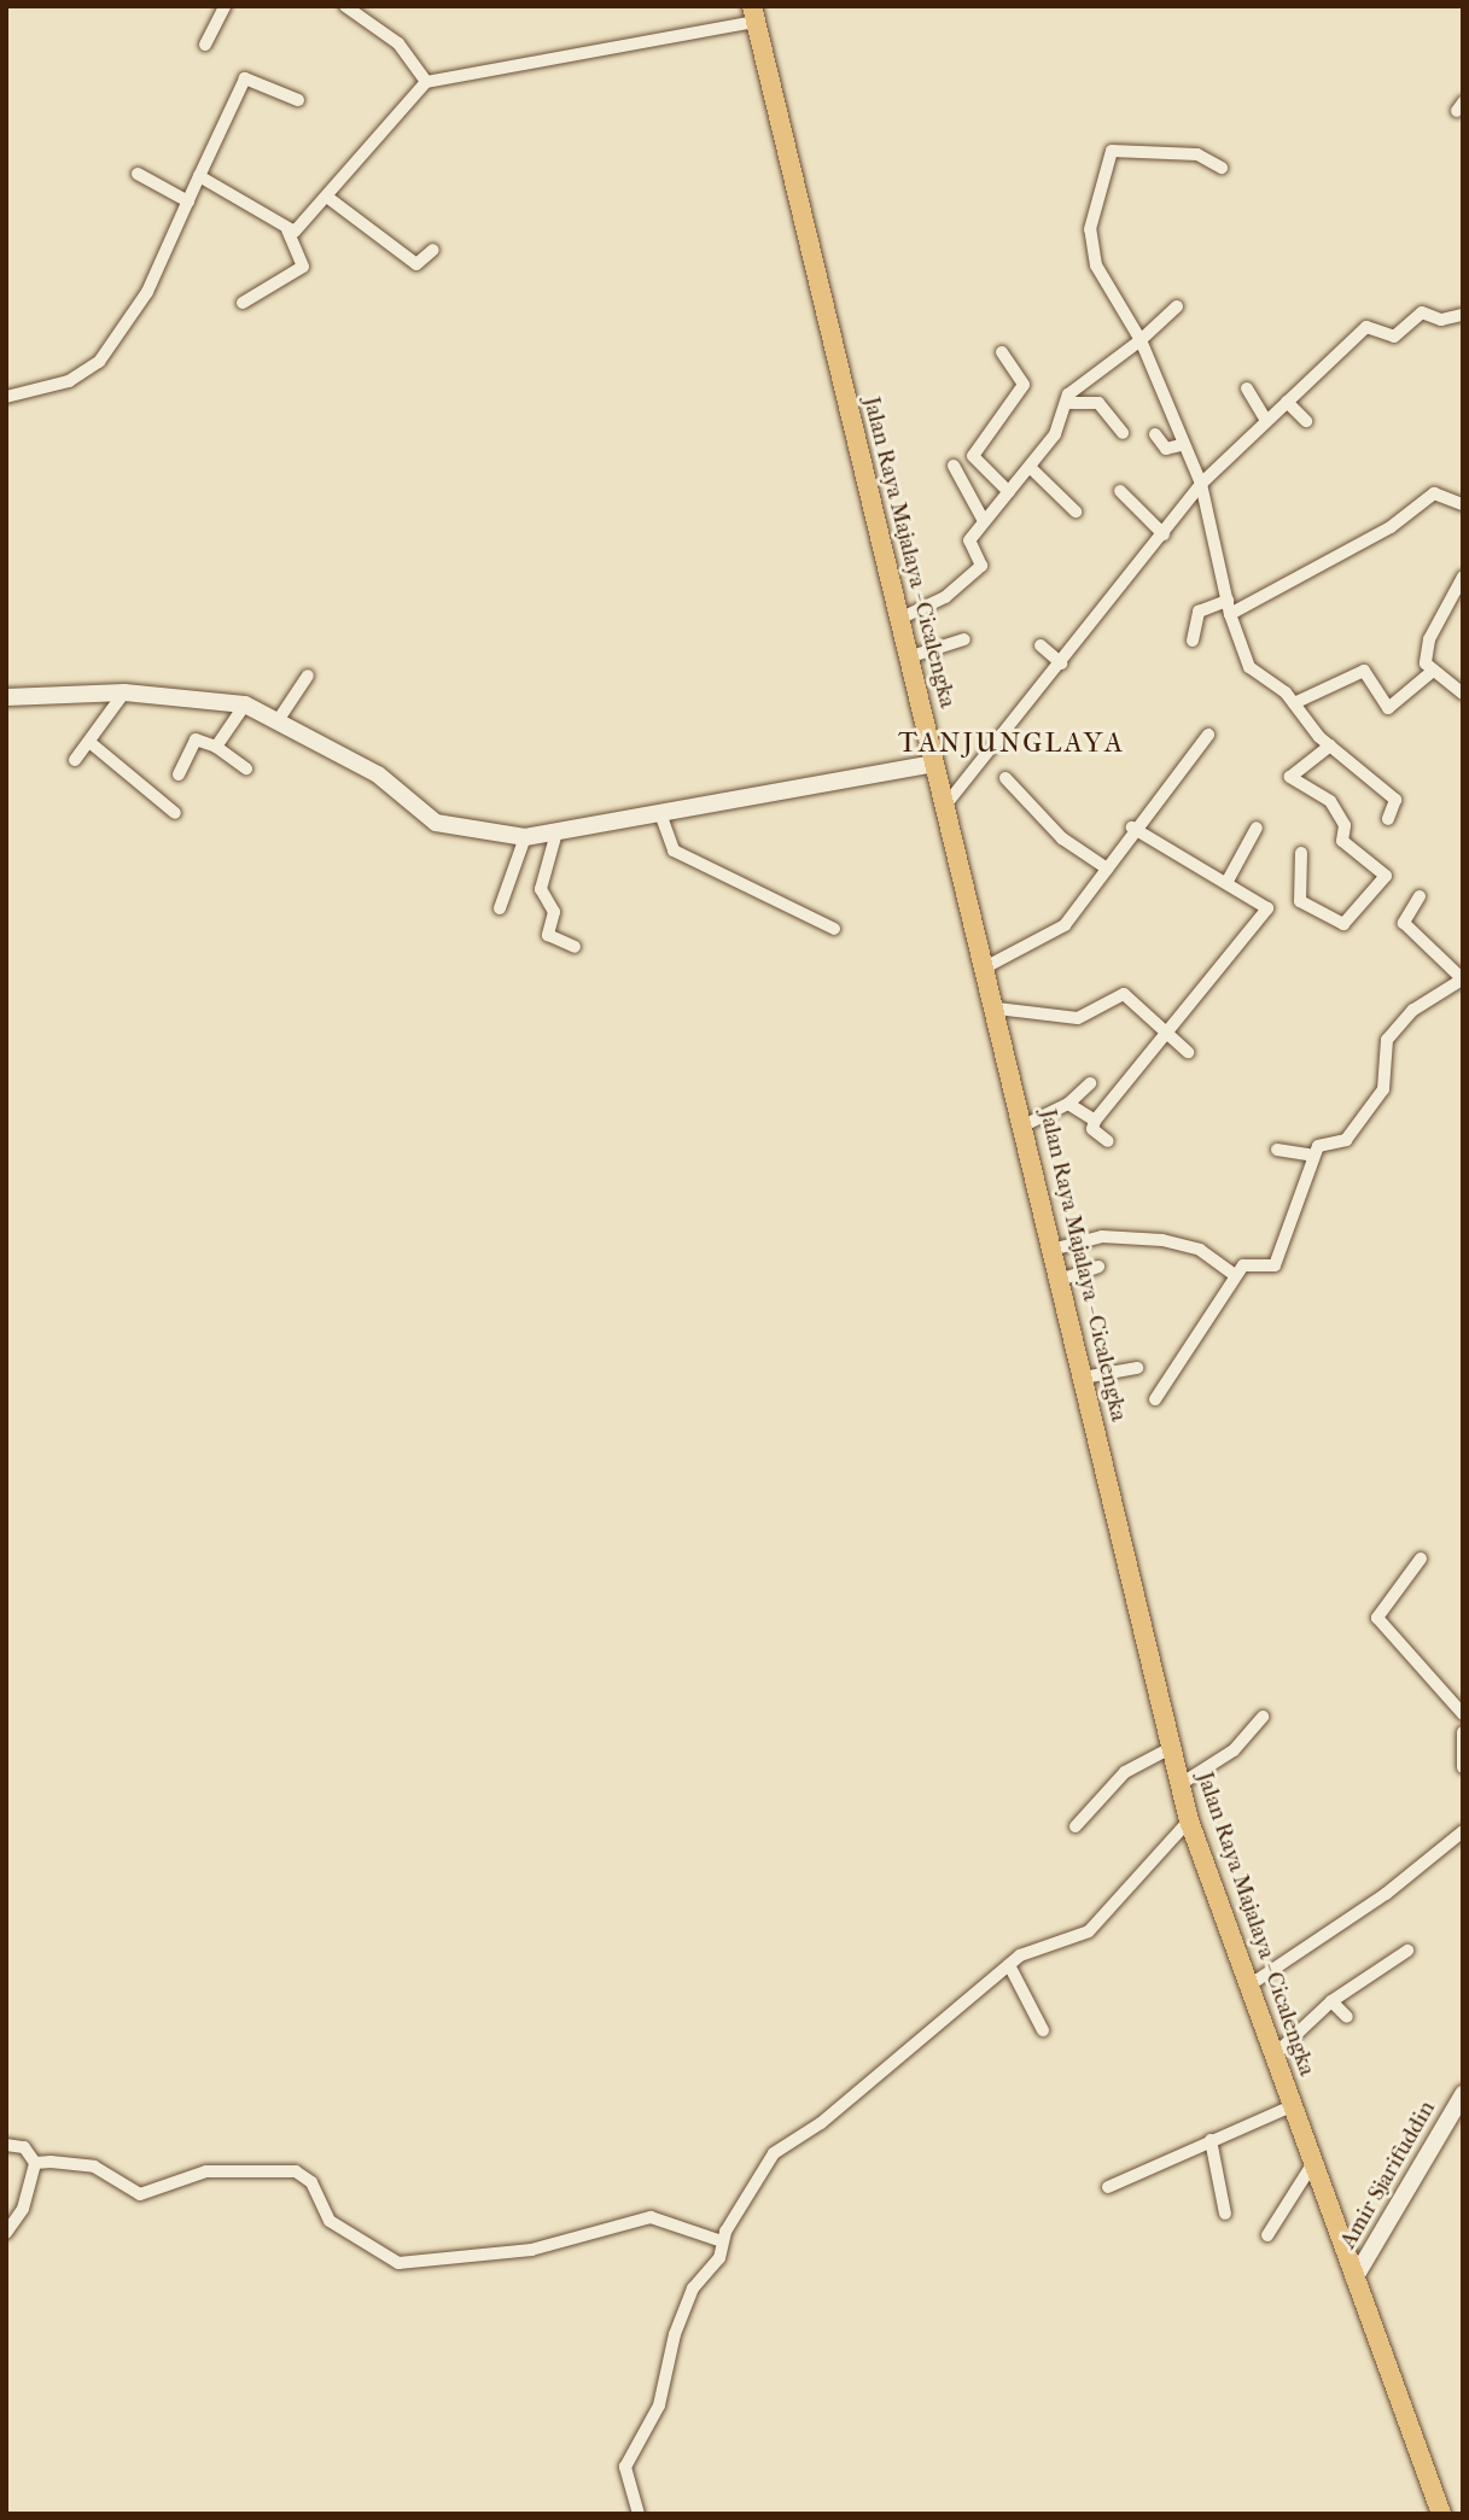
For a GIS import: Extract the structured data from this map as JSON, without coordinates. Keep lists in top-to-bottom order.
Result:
{
  "streets": {
    "main road": ["Jalan Raya Majalaya - Cicalengka"],
    "street": ["Amir Sjarifuddin"]
  },
  "crossings": [
    ["Jalan Raya Majalaya - Cicalengka", "Amir Sjarifuddin"]
  ],
  "districts": ["TANJUNGLAYA"]
}
